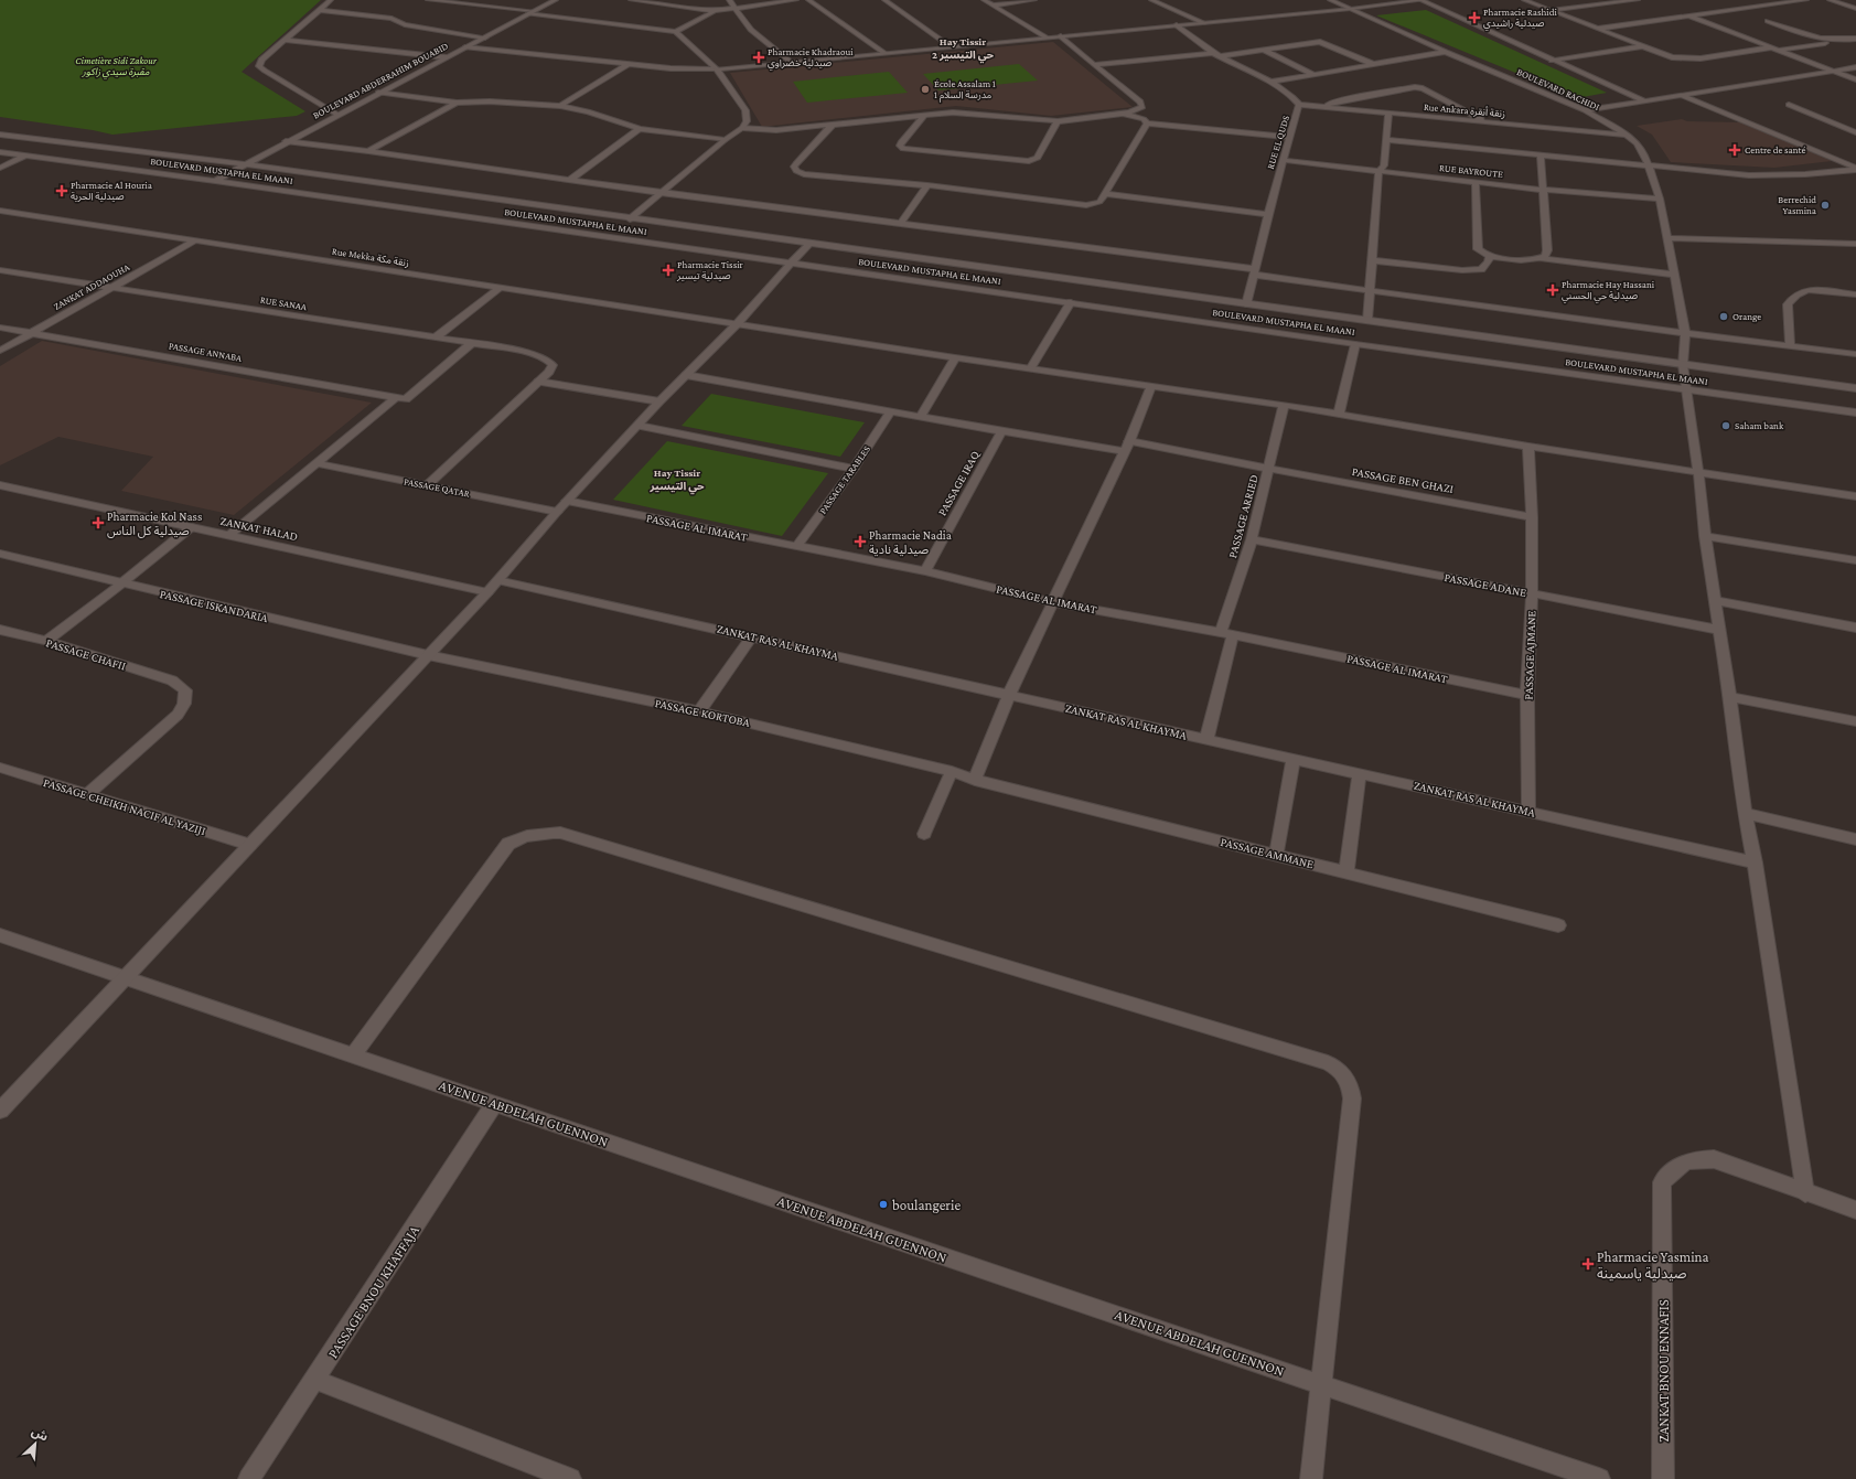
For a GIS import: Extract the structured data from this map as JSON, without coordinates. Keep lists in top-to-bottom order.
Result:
{
  "streets": {
    "street": [
      "BOULEVARD ABDERRAHIM BOUABID",
      "BOULEVARD RACHIDI",
      "Rue Ankara زنقة أنقرة",
      "RUE EL QUDS",
      "BOULEVARD MUSTAPHA EL MAANI",
      "RUE BAYROUTE",
      "Rue Mekka زنقة مكة",
      "ZANKAT ADDAOUHA",
      "RUE SANAA",
      "PASSAGE ANNABA",
      "PASSAGE TARABLES",
      "PASSAGE BEN GHAZI",
      "PASSAGE IRAQ",
      "PASSAGE QATAR",
      "PASSAGE ARRIED",
      "PASSAGE AL IMARAT",
      "ZANKAT HALAD",
      "PASSAGE ADANE",
      "PASSAGE ISKANDARIA",
      "ZANKAT RAS AL KHAYMA",
      "PASSAGE CHAFII",
      "PASSAGE AJMANE",
      "PASSAGE KORTOBA",
      "PASSAGE CHEIKH NACIF AL YAZIJI",
      "PASSAGE AMMANE",
      "AVENUE ABDELAH GUENNON",
      "PASSAGE BNOU KHAFFAJA",
      "ZANKAT BNOU ENNAFIS"
    ]
  },
  "crossings": [
    ["BOULEVARD ABDERRAHIM BOUABID", "BOULEVARD MUSTAPHA EL MAANI"],
    ["BOULEVARD RACHIDI", "Rue Ankara زنقة أنقرة"],
    ["BOULEVARD RACHIDI", "BOULEVARD MUSTAPHA EL MAANI"],
    ["BOULEVARD RACHIDI", "RUE BAYROUTE"],
    ["BOULEVARD RACHIDI", "Rue Mekka زنقة مكة"],
    ["BOULEVARD RACHIDI", "PASSAGE ADANE"],
    ["BOULEVARD RACHIDI", "ZANKAT RAS AL KHAYMA"],
    ["BOULEVARD RACHIDI", "ZANKAT BNOU ENNAFIS"],
    ["Rue Ankara زنقة أنقرة", "RUE EL QUDS"],
    ["RUE EL QUDS", "BOULEVARD MUSTAPHA EL MAANI"],
    ["RUE EL QUDS", "RUE BAYROUTE"],
    ["Rue Mekka زنقة مكة", "ZANKAT ADDAOUHA"],
    ["Rue Mekka زنقة مكة", "PASSAGE ARRIED"],
    ["Rue Mekka زنقة مكة", "PASSAGE AJMANE"],
    ["ZANKAT ADDAOUHA", "RUE SANAA"],
    ["ZANKAT ADDAOUHA", "PASSAGE ANNABA"],
    ["PASSAGE TARABLES", "PASSAGE BEN GHAZI"],
    ["PASSAGE TARABLES", "PASSAGE AL IMARAT"],
    ["PASSAGE BEN GHAZI", "PASSAGE IRAQ"],
    ["PASSAGE BEN GHAZI", "PASSAGE ARRIED"],
    ["PASSAGE BEN GHAZI", "PASSAGE AJMANE"],
    ["PASSAGE IRAQ", "PASSAGE AL IMARAT"],
    ["PASSAGE ARRIED", "PASSAGE AL IMARAT"],
    ["PASSAGE ARRIED", "PASSAGE ADANE"],
    ["PASSAGE ARRIED", "ZANKAT RAS AL KHAYMA"],
    ["PASSAGE AL IMARAT", "PASSAGE AJMANE"],
    ["PASSAGE ADANE", "PASSAGE AJMANE"],
    ["PASSAGE ISKANDARIA", "PASSAGE KORTOBA"],
    ["ZANKAT RAS AL KHAYMA", "PASSAGE AJMANE"],
    ["PASSAGE CHAFII", "PASSAGE CHEIKH NACIF AL YAZIJI"],
    ["PASSAGE KORTOBA", "PASSAGE AMMANE"],
    ["AVENUE ABDELAH GUENNON", "PASSAGE BNOU KHAFFAJA"]
  ],
  "districts": ["Hay Tissir 2 حي التيسير", "Hay Tissir حي التيسير"],
  "parks": ["Cimetière Sidi Zakour مقبرة سيدي زاكور"],
  "places": {
    "health": [
      "Pharmacie Rashidi صيدلية راشيدي",
      "Pharmacie Khadraoui صيدلية خضراوي",
      "Centre de santé",
      "Pharmacie Al Houria صيدلية الحرية",
      "Pharmacie Tissir صيدلية تيسير",
      "Pharmacie Hay Hassani صيدلية حي الحسني",
      "Pharmacie Kol Nass صيدلية كل الناس",
      "Pharmacie Nadia صيدلية نادية",
      "Pharmacie Yasmina صيدلية ياسمينة"
    ],
    "other": [
      "École Assalam 1 مدرسة السلام 1",
      "Berrechid Yasmina",
      "Orange",
      "Saham bank",
      "boulangerie"
    ]
  },
  "north": "top right"
}
